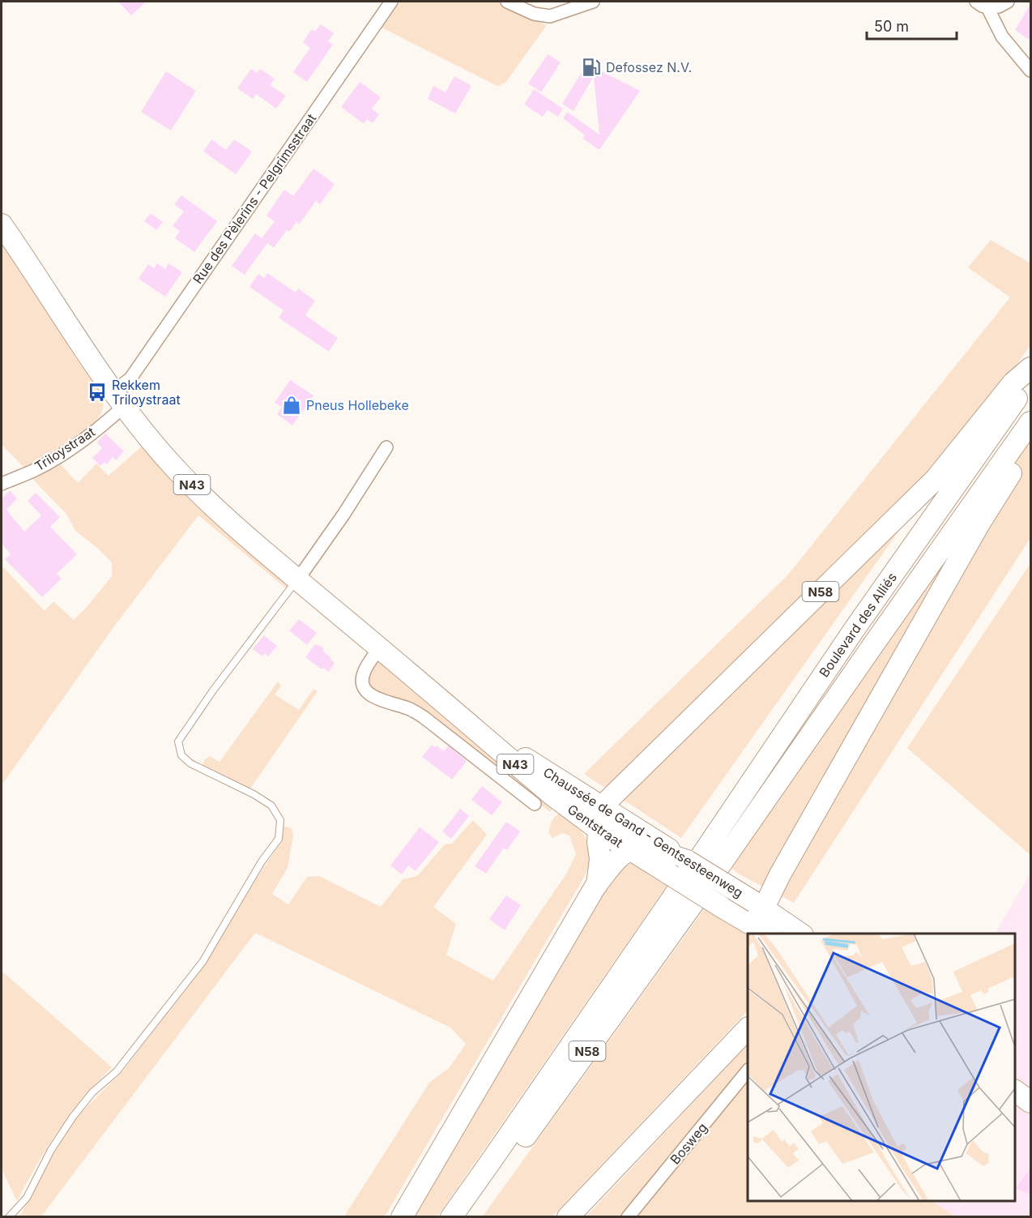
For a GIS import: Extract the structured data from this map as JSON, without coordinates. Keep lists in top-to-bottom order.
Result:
{
  "streets": {
    "main road": [
      "N43",
      "N58",
      "Boulevard des Alliés",
      "Gentstraat",
      "Chaussée de Gand - Gentsesteenweg"
    ],
    "street": ["Rue des Pèlerins - Pelgrimsstraat", "Triloystraat", "Bosweg"]
  },
  "crossings": [
    ["Rue des Pèlerins - Pelgrimsstraat", "Triloystraat"],
    ["Rue des Pèlerins - Pelgrimsstraat", "N43"],
    ["Triloystraat", "N43"],
    ["N43", "Gentstraat"],
    ["N43", "Chaussée de Gand - Gentsesteenweg"],
    ["N58", "Boulevard des Alliés"],
    ["N58", "Chaussée de Gand - Gentsesteenweg"],
    ["Boulevard des Alliés", "Chaussée de Gand - Gentsesteenweg"],
    ["Gentstraat", "Chaussée de Gand - Gentsesteenweg"]
  ],
  "places": {
    "fuel station": ["Defossez N.V."],
    "bus stop": ["Rekkem Triloystraat"],
    "shop": ["Pneus Hollebeke"]
  },
  "scale_bar": "50 m"
}
